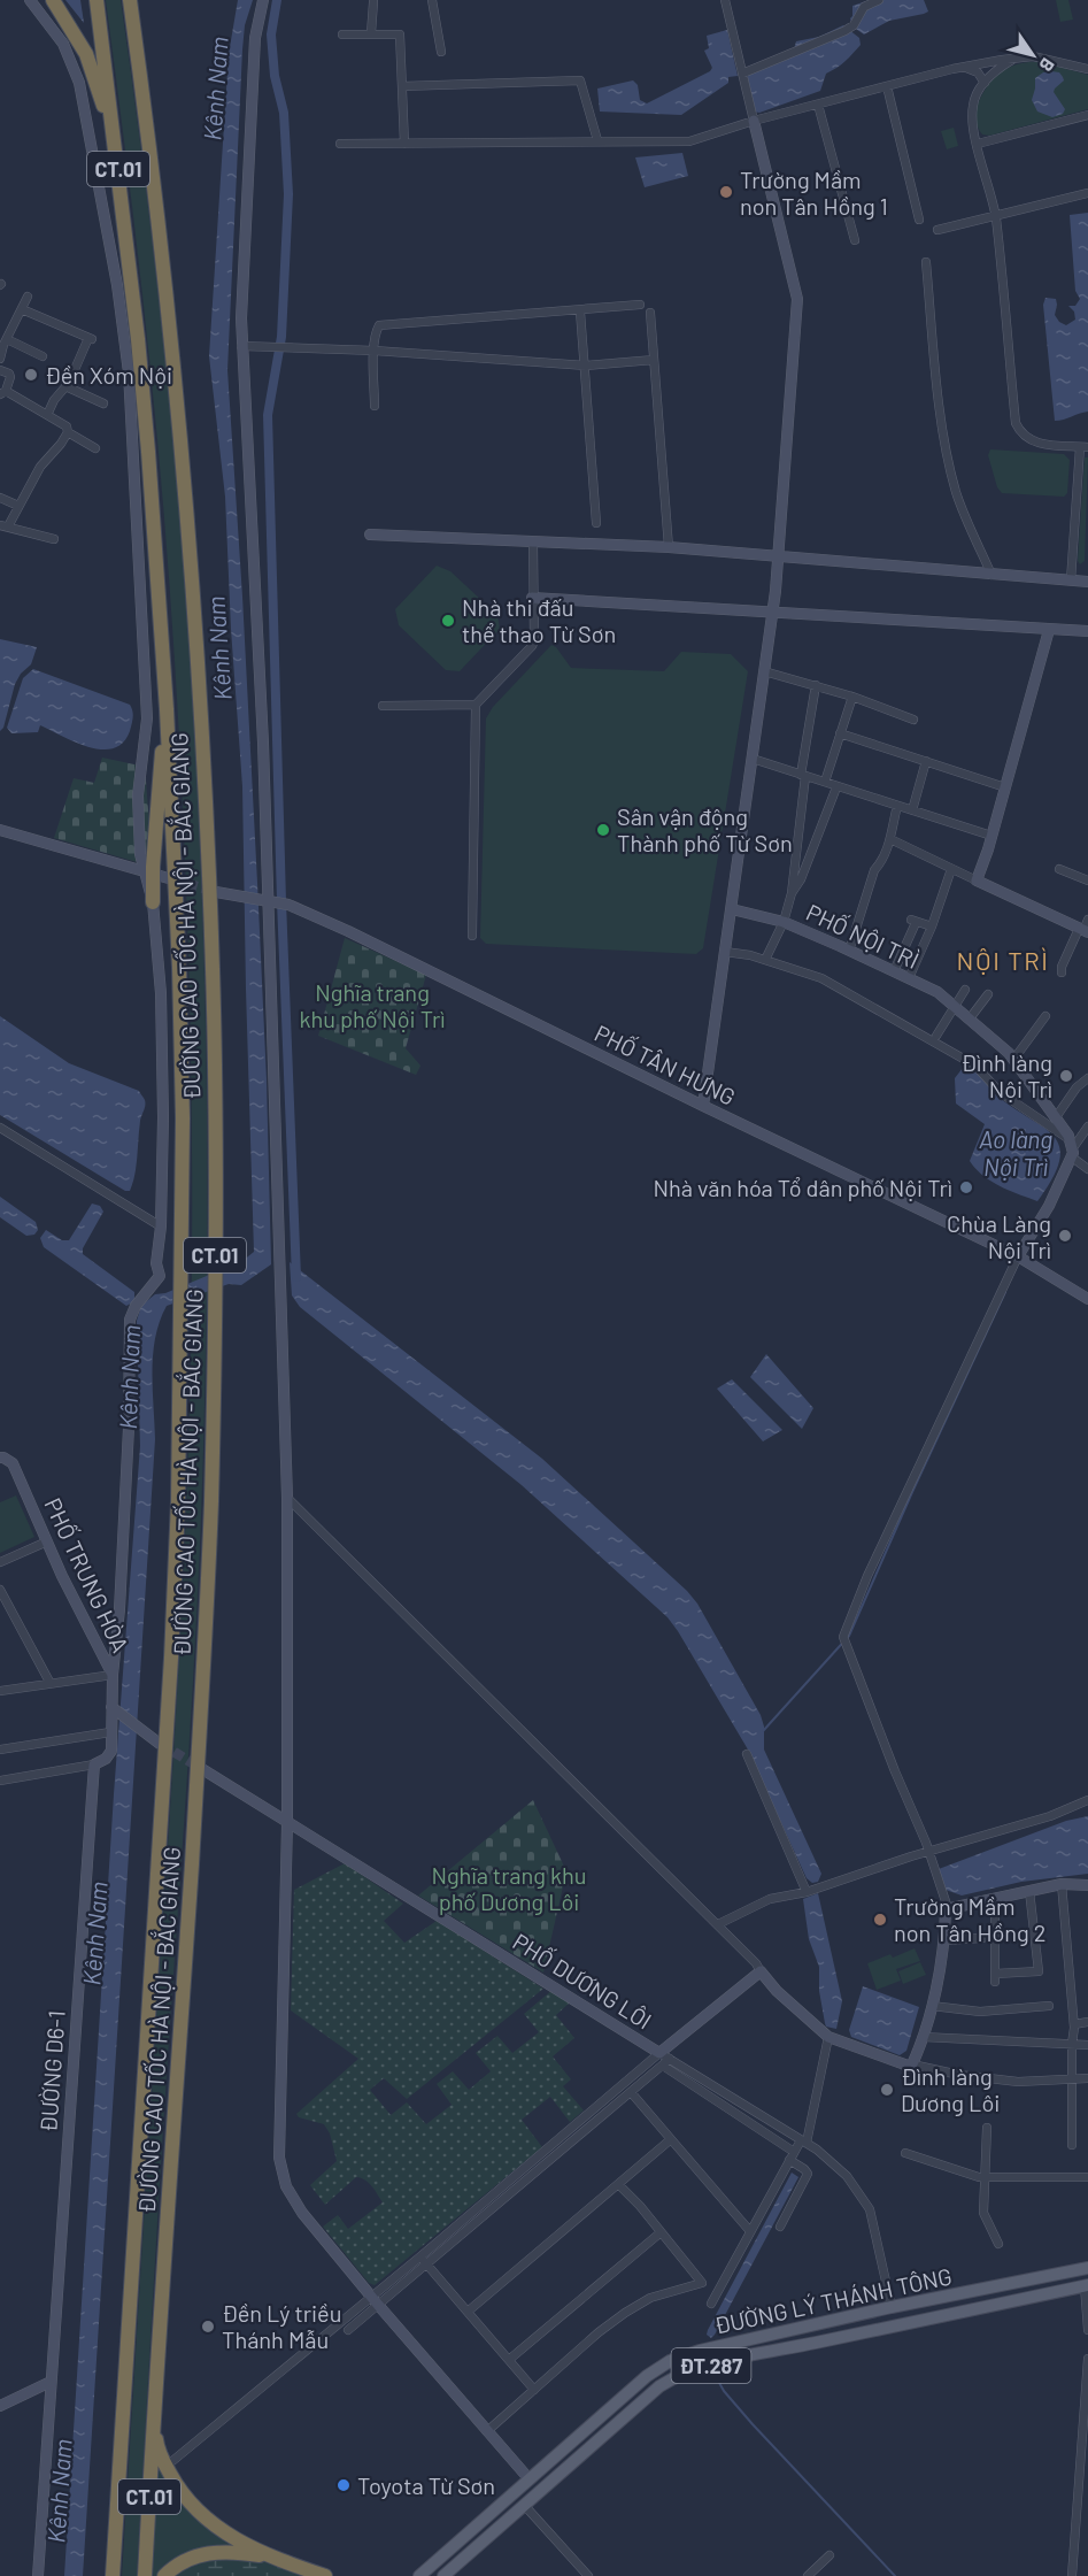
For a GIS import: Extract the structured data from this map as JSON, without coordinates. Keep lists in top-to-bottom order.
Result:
{
  "streets": {
    "highway": ["CT.01", "ĐƯỜNG CAO TỐC HÀ NỘI - BẮC GIANG"],
    "main road": ["ĐƯỜNG LÝ THÁNH TÔNG", "ĐT.287"],
    "street": [
      "PHỐ NỘI TRÌ",
      "PHỐ TÂN HƯNG",
      "PHỐ TRUNG HÒA",
      "PHỐ DƯƠNG LÔI",
      "ĐƯỜNG D6-1"
    ]
  },
  "crossings": [
    ["PHỐ TRUNG HÒA", "ĐƯỜNG D6-1"]
  ],
  "districts": ["NỘI TRÌ"],
  "water": ["Kênh Nam", "Ao làng Nội Trì"],
  "parks": ["Nghĩa trang khu phố Nội Trì", "Nghĩa trang khu phố Dương Lôi"],
  "places": [
    "Trường Mầm non Tân Hồng 1",
    "Đền Xóm Nội",
    "Nhà thi đấu thể thao Từ Sơn",
    "Sân vận động Thành phố Từ Sơn",
    "Đình làng Nội Trì",
    "Nhà văn hóa Tổ dân phố Nội Trì",
    "Chùa Làng Nội Trì",
    "Trường Mầm non Tân Hồng 2",
    "Đình làng Dương Lôi",
    "Đền Lý triều Thánh Mẫu",
    "Toyota Từ Sơn"
  ],
  "north": "bottom right"
}
